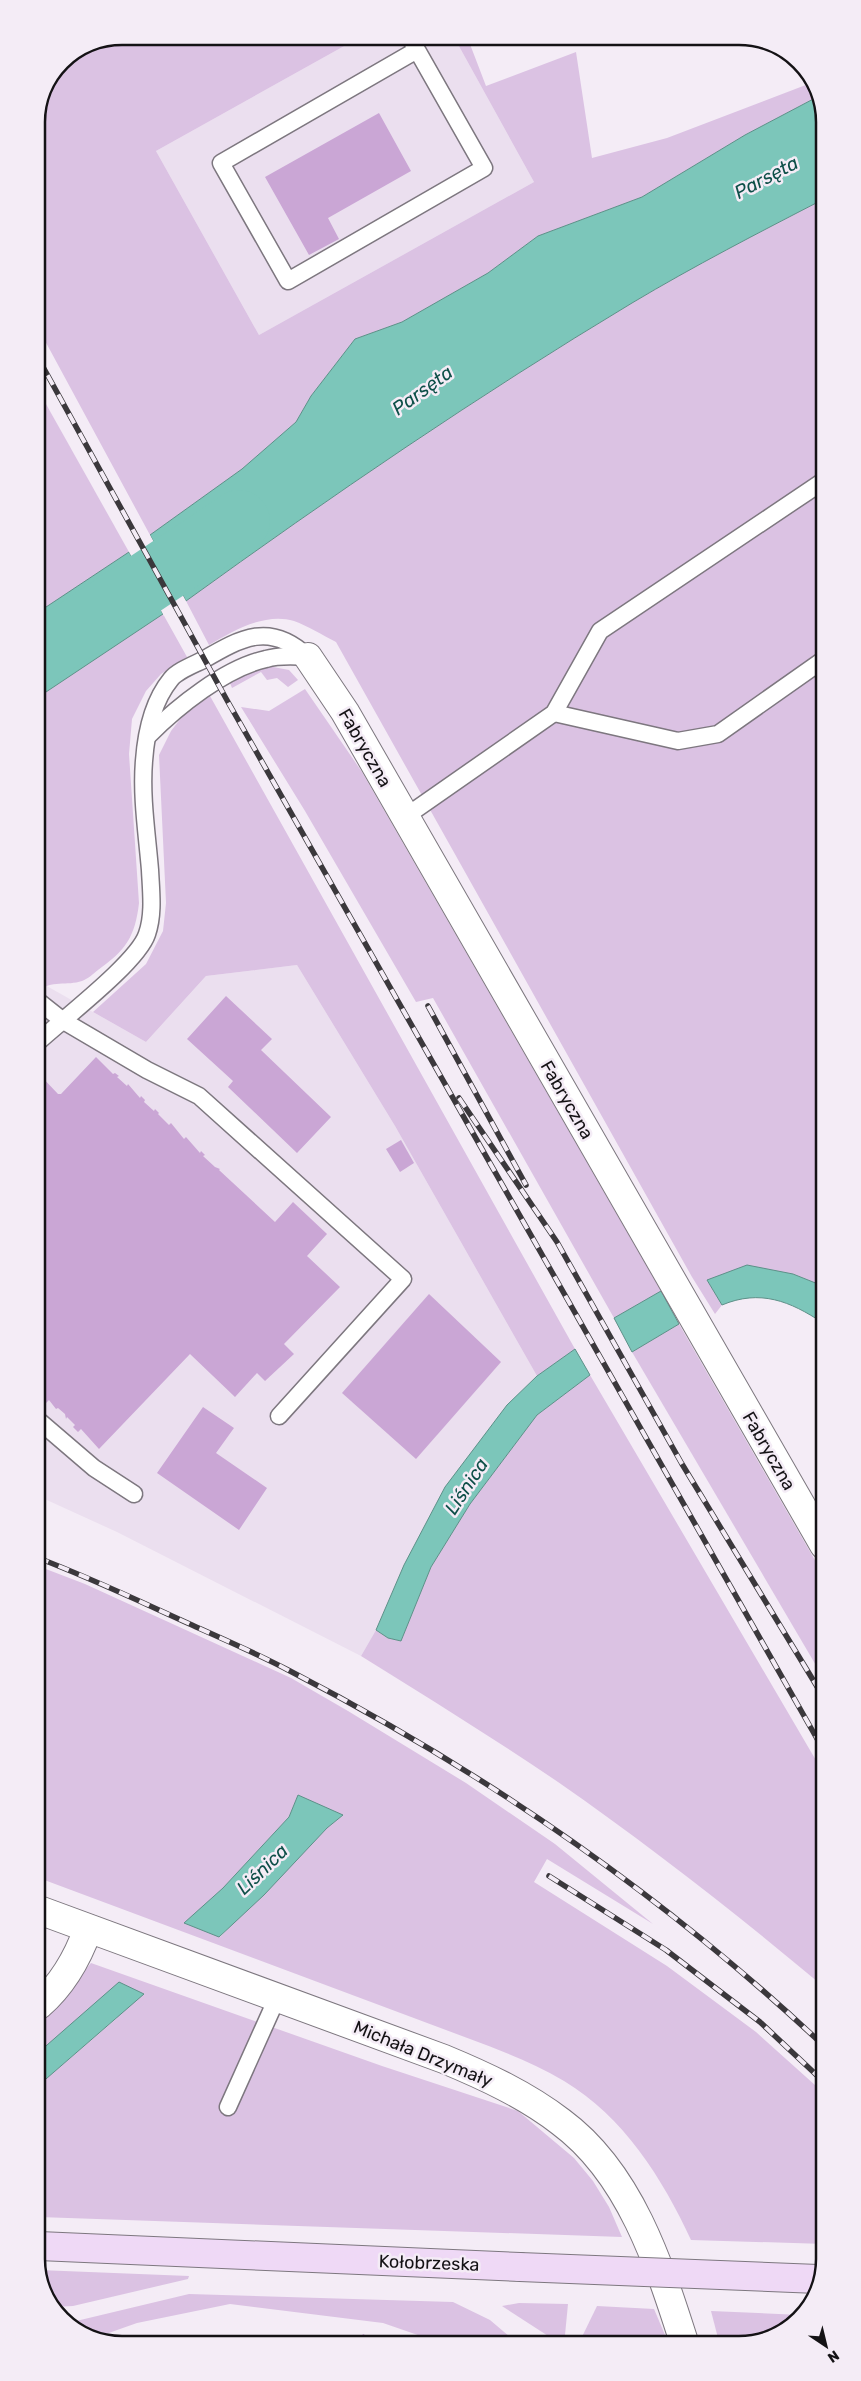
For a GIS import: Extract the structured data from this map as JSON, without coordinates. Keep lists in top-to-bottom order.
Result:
{
  "streets": {
    "main road": ["Kołobrzeska"],
    "street": ["Fabryczna", "Michała Drzymały"]
  },
  "water": ["Parsęta", "Liśnica"],
  "north": "bottom right"
}
